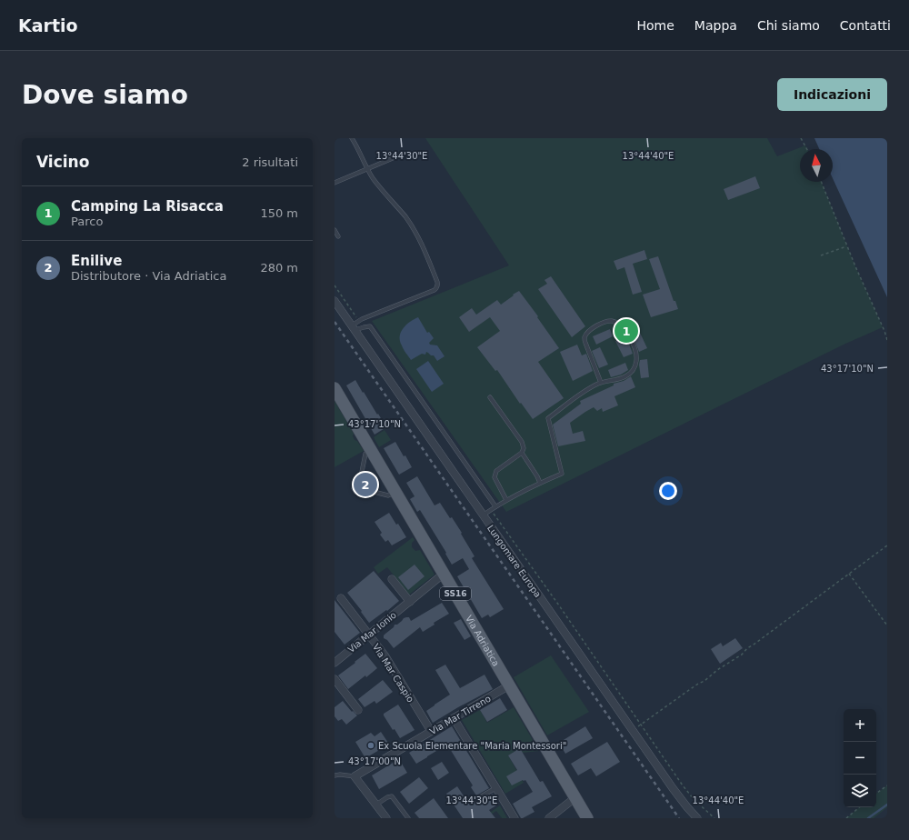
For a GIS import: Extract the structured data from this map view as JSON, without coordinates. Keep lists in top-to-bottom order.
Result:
{
  "streets": {
    "main road": ["SS16", "Via Adriatica"],
    "street": [
      "Lungomare Europa",
      "Via Mar Ionio",
      "Via Mar Caspio",
      "Via Mar Tirreno"
    ]
  },
  "crossings": [
    ["Via Mar Ionio", "Via Adriatica"],
    ["Via Mar Ionio", "Via Mar Caspio"],
    ["Via Adriatica", "Via Mar Tirreno"],
    ["Via Mar Caspio", "Via Mar Tirreno"]
  ],
  "places": ["Ex Scuola Elementare \"Maria Montessori\""],
  "north": "top",
  "page": {
    "header": "Kartio",
    "nav": [
      "Home",
      "Mappa",
      "Chi siamo",
      "Contatti"
    ],
    "buttons": "Indicazioni",
    "title": "Dove siamo",
    "heading": ["Vicino", "2 risultati"],
    "list": [
      {
        "mark": "1",
        "name": "Camping La Risacca",
        "note": "Parco",
        "value": "150 m"
      },
      {
        "mark": "2",
        "name": "Enilive",
        "note": "Distributore · Via Adriatica",
        "value": "280 m"
      }
    ],
    "pins": ["1", "2"],
    "map_buttons": ["+", "−"]
  },
  "coordinates": [
    "13°44'30\"E",
    "13°44'40\"E",
    "43°17'10\"N",
    "43°17'00\"N"
  ]
}
